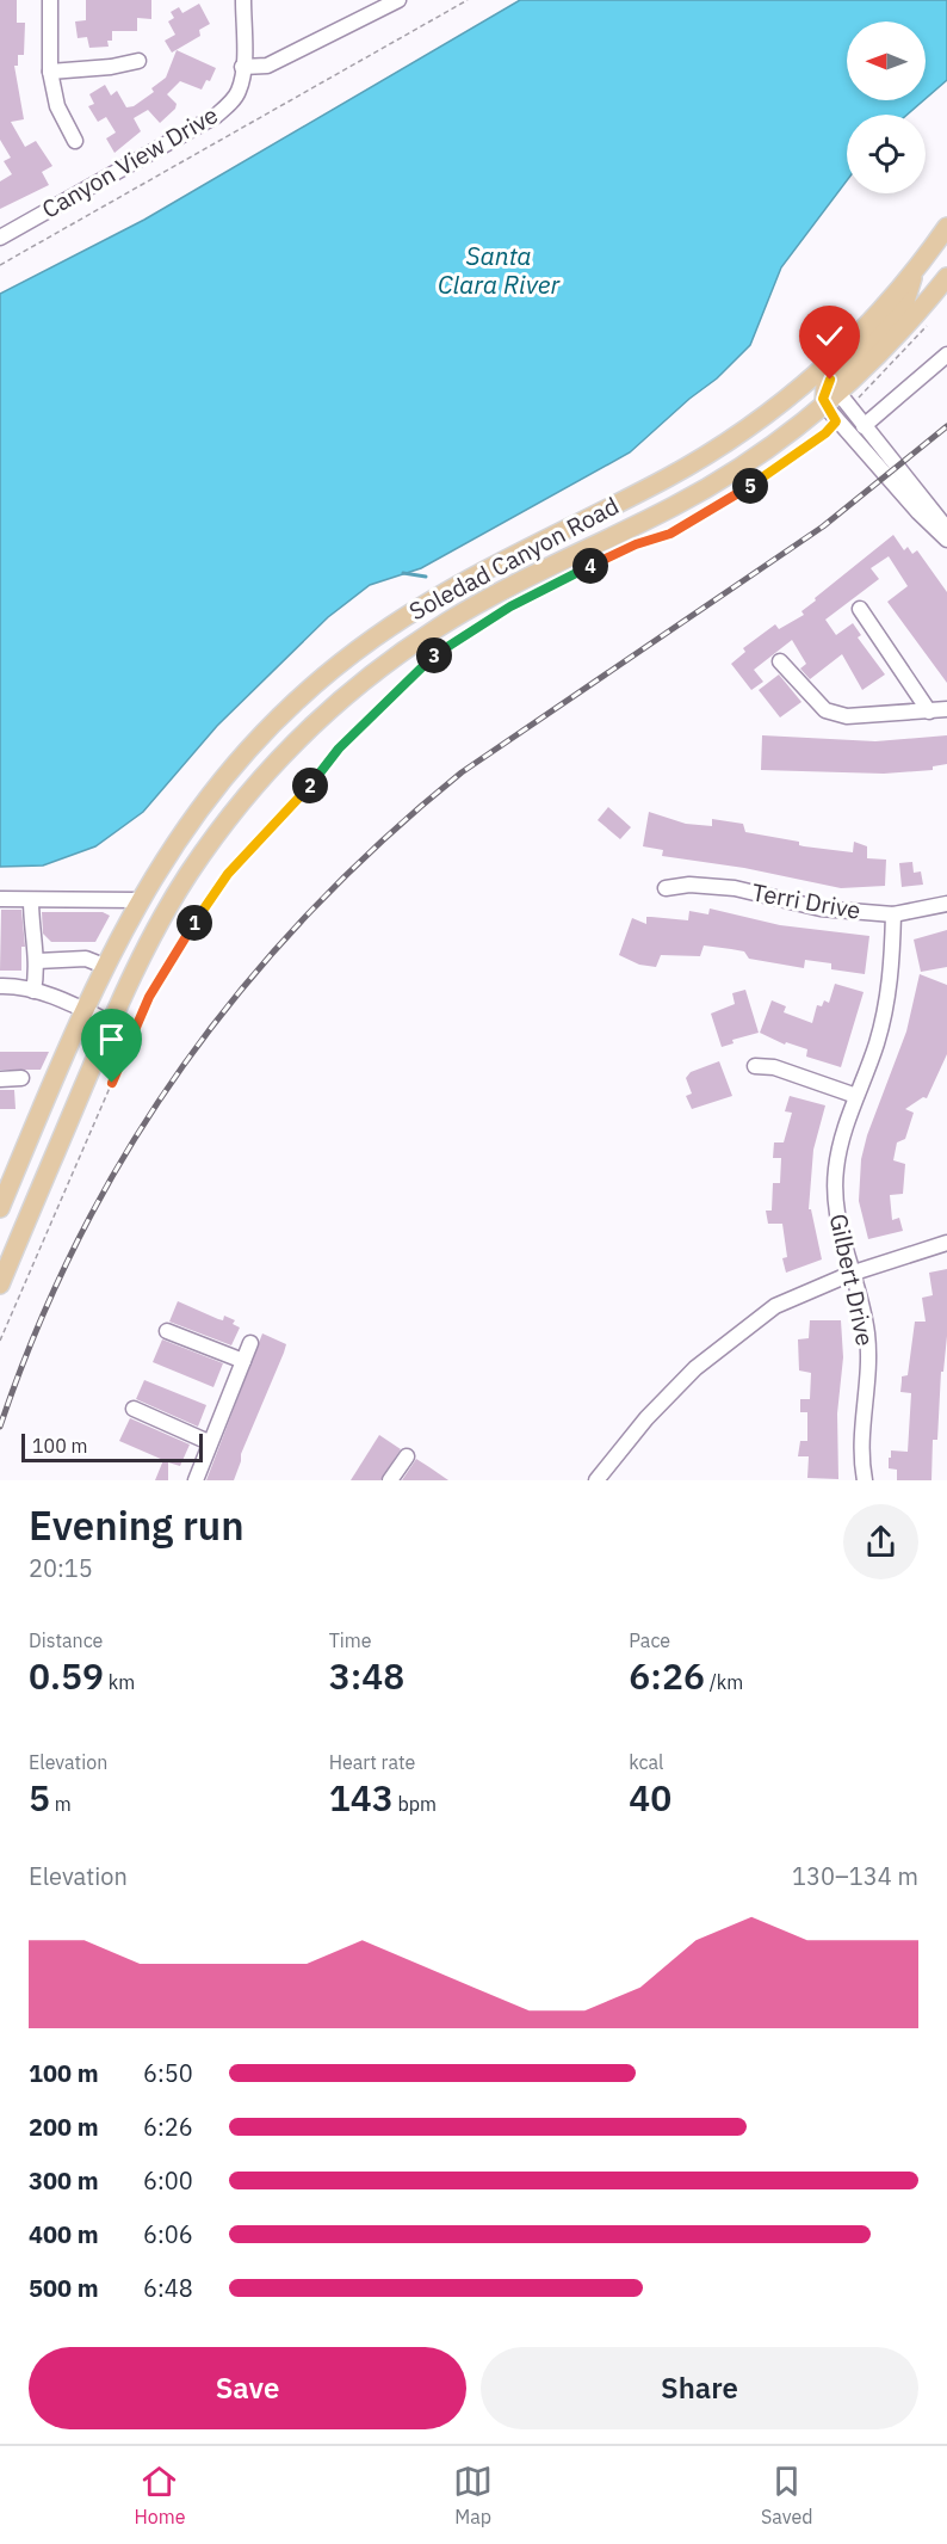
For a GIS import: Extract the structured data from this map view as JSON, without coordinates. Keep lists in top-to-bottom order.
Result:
{
  "streets": {
    "main road": ["Soledad Canyon Road"],
    "street": ["Canyon View Drive", "Terri Drive", "Gilbert Drive"]
  },
  "crossings": [
    ["Terri Drive", "Gilbert Drive"]
  ],
  "water": ["Santa Clara River"],
  "scale_bar": "100 m",
  "north": "left",
  "page": {
    "pins": [
      "5",
      "4",
      "3",
      "2",
      "1"
    ],
    "scale": "100 m",
    "heading": ["Evening run", "20:15"],
    "stats": [
      ["Distance", "0.59 km"],
      ["Time", "3:48"],
      ["Pace", "6:26 /km"],
      ["Elevation", "5 m"],
      ["Heart rate", "143 bpm"],
      ["kcal", "40"]
    ],
    "chart": ["Elevation", "130–134 m"],
    "list": [
      {
        "name": "100 m",
        "note": "6:50"
      },
      {
        "name": "200 m",
        "note": "6:26"
      },
      {
        "name": "300 m",
        "note": "6:00"
      },
      {
        "name": "400 m",
        "note": "6:06"
      },
      {
        "name": "500 m",
        "note": "6:48"
      }
    ],
    "buttons": ["Save", "Share"],
    "tabs": ["Home", "Map", "Saved"]
  }
}
